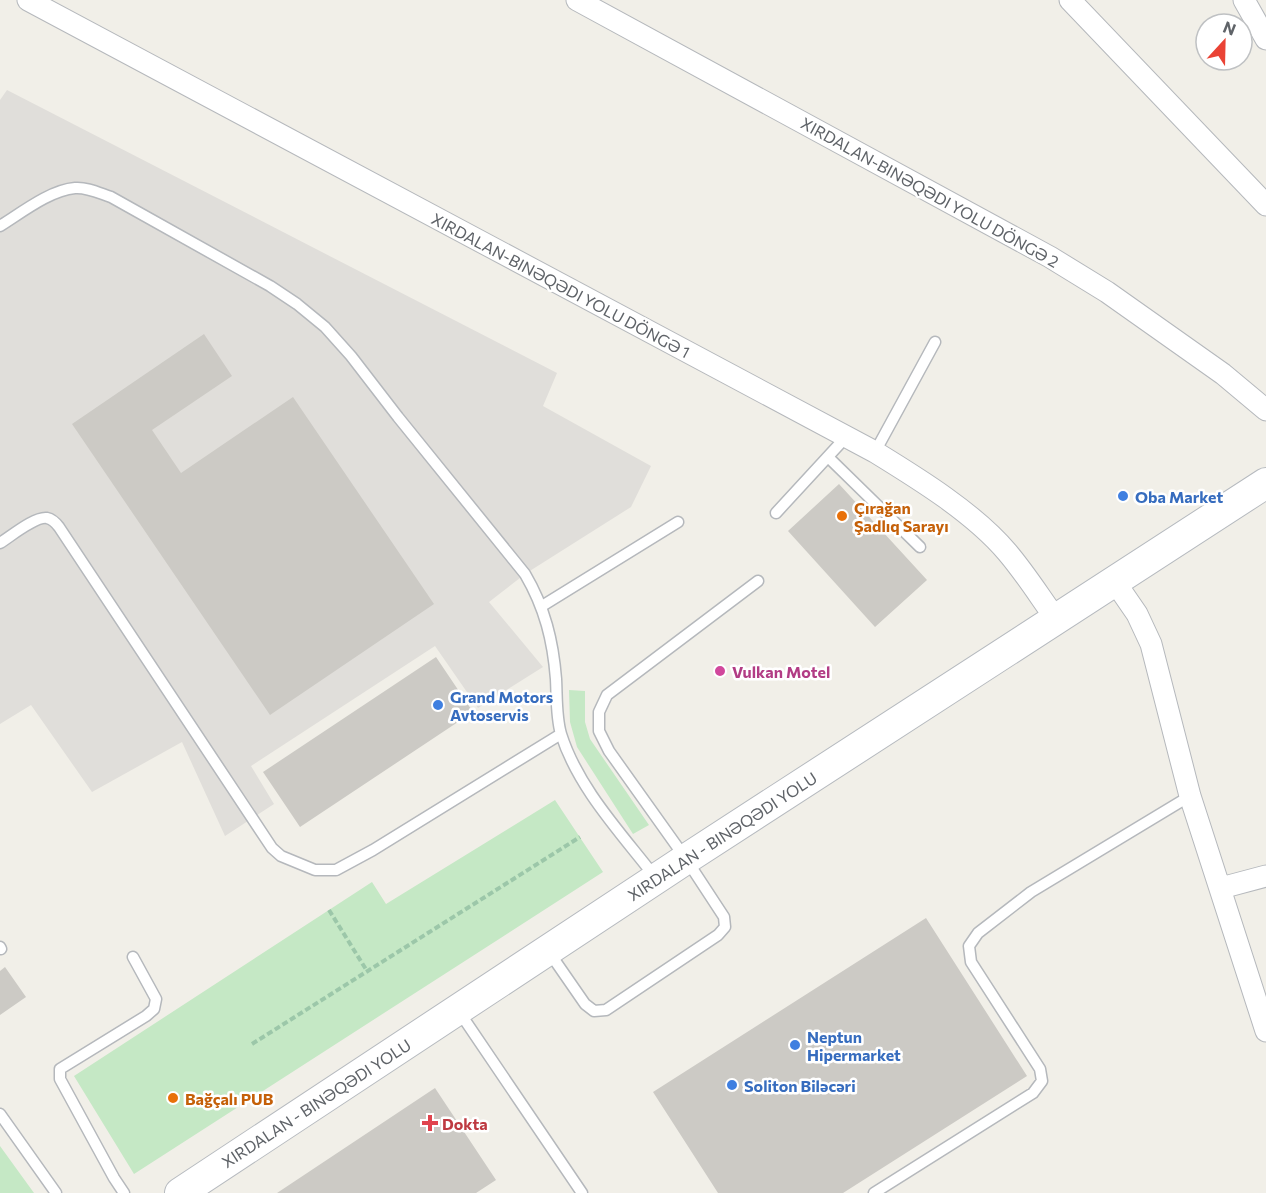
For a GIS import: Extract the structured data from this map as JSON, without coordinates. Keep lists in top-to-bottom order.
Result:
{
  "places": {
    "other": [
      "Oba Market",
      "Çırağan Şadlıq Sarayı",
      "Vulkan Motel",
      "Grand Motors Avtoservis",
      "Neptun Hipermarket",
      "Soliton Biləcəri",
      "Bağçalı PUB"
    ],
    "health": ["Dokta"]
  },
  "north": "top"
}
